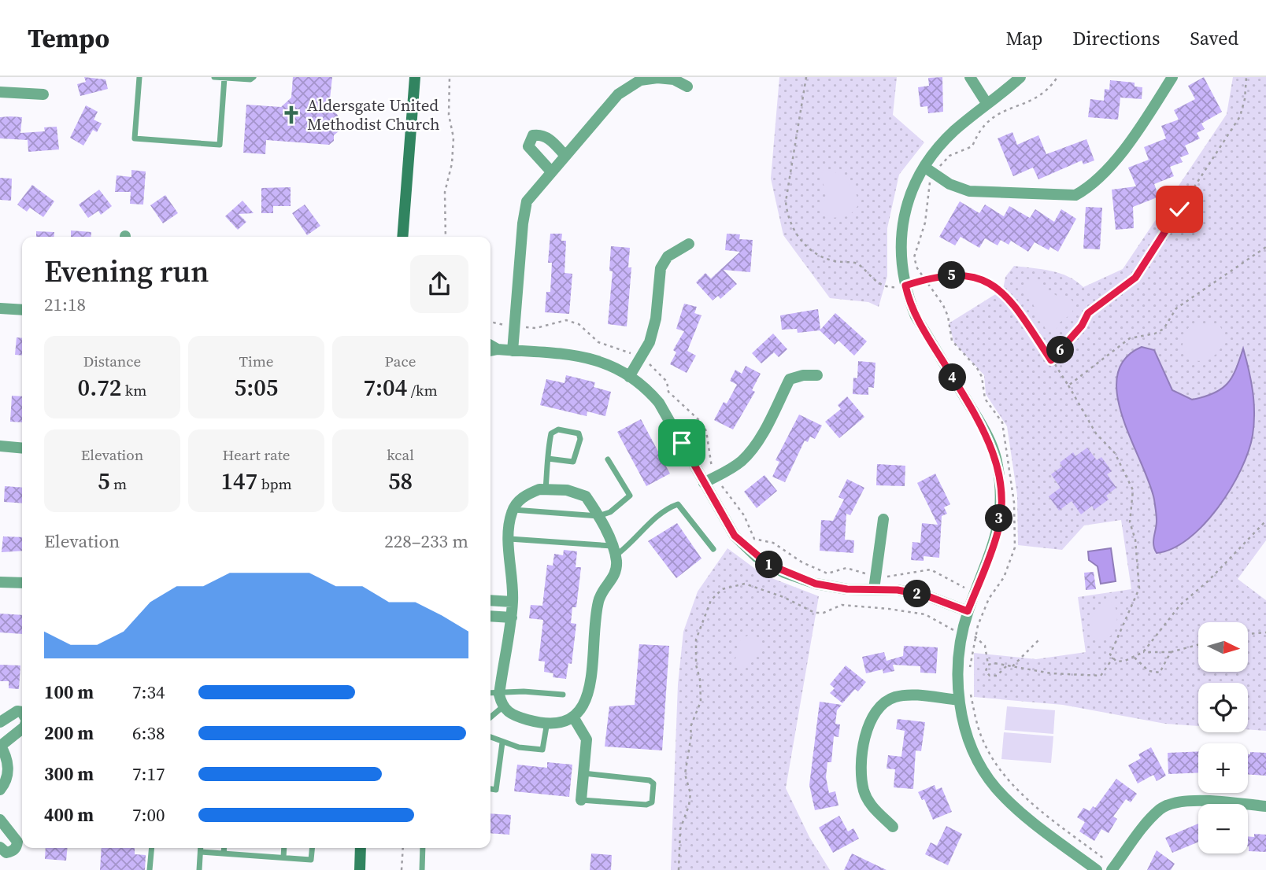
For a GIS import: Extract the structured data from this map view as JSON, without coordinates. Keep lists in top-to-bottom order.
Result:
{
  "places": {
    "church": ["Aldersgate United Methodist Church"]
  },
  "north": "right",
  "page": {
    "header": "Tempo",
    "nav": ["Map", "Directions", "Saved"],
    "heading": ["Evening run", "21:18"],
    "pins": [
      "5",
      "6",
      "4",
      "3",
      "1",
      "2"
    ],
    "stats": [
      ["Distance", "0.72 km"],
      ["Time", "5:05"],
      ["Pace", "7:04 /km"],
      ["Elevation", "5 m"],
      ["Heart rate", "147 bpm"],
      ["kcal", "58"]
    ],
    "chart": ["Elevation", "228–233 m"],
    "map_buttons": ["+", "−"],
    "list": [
      {
        "name": "100 m",
        "note": "7:34"
      },
      {
        "name": "200 m",
        "note": "6:38"
      },
      {
        "name": "300 m",
        "note": "7:17"
      },
      {
        "name": "400 m",
        "note": "7:00"
      }
    ]
  }
}
